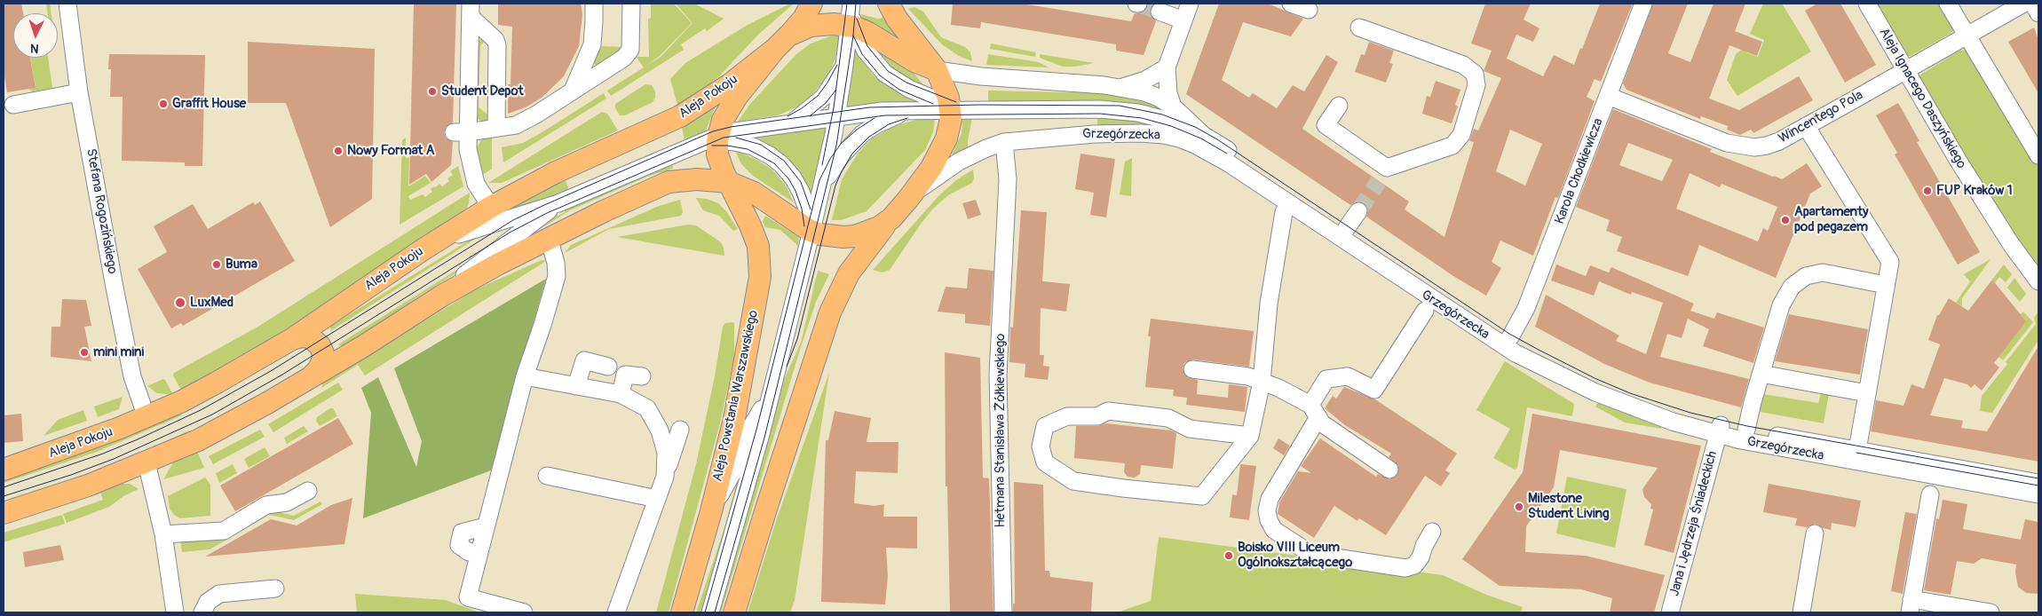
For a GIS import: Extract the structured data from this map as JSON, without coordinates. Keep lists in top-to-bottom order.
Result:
{
  "streets": {
    "main road": ["Aleja Pokoju", "Aleja Powstania Warszawskiego"],
    "street": [
      "Aleja Ignacego Daszyńskiego",
      "Wincentego Pola",
      "Grzegórzecka",
      "Karola Chodkiewicza",
      "Stefana Rogozińskiego",
      "Hetmana Stanisława Żółkiewskiego",
      "Jana i Jędrzeja Śniadeckich"
    ]
  },
  "crossings": [
    ["Aleja Pokoju", "Stefana Rogozińskiego"],
    ["Aleja Ignacego Daszyńskiego", "Wincentego Pola"],
    ["Wincentego Pola", "Karola Chodkiewicza"],
    ["Grzegórzecka", "Karola Chodkiewicza"],
    ["Grzegórzecka", "Hetmana Stanisława Żółkiewskiego"],
    ["Grzegórzecka", "Jana i Jędrzeja Śniadeckich"]
  ],
  "places": [
    "Student Depot",
    "Graffit House",
    "Nowy Format A",
    "FUP Kraków 1",
    "Apartamenty pod pegazem",
    "Buma",
    "LuxMed",
    "mini mini",
    "Milestone Student Living",
    "Boisko VIII Liceum Ogólnokształcącego"
  ],
  "north": "bottom"
}
